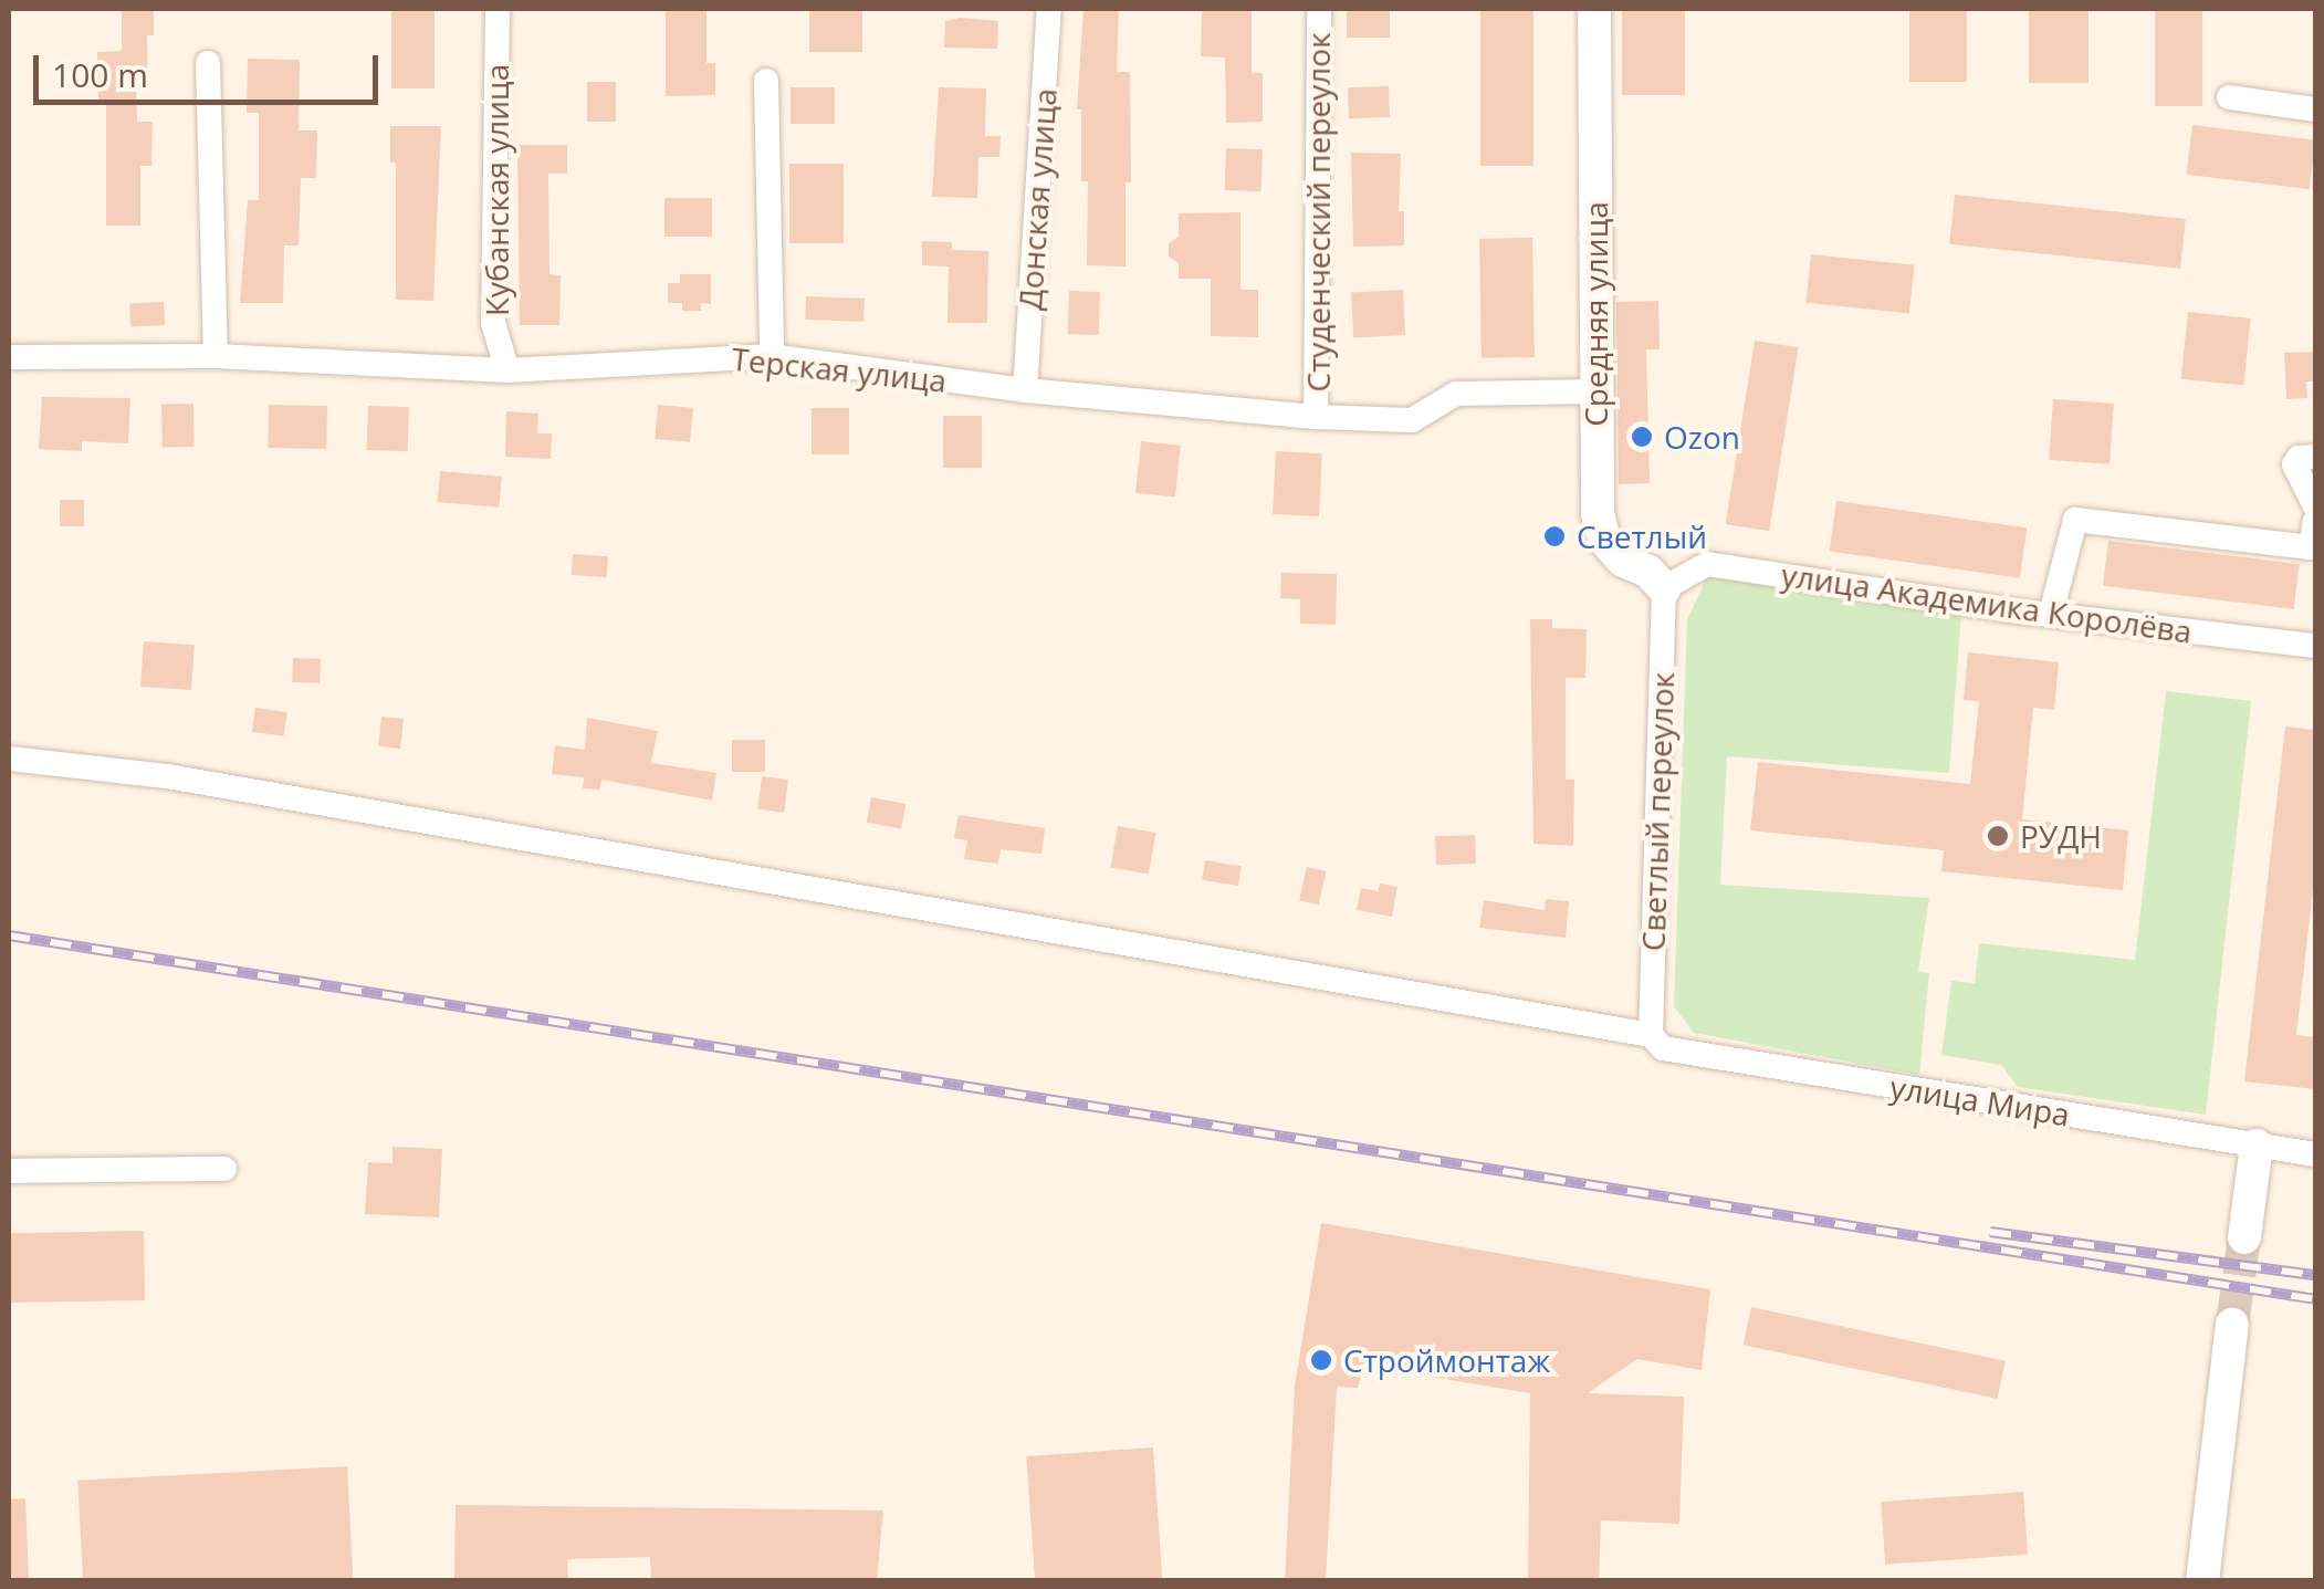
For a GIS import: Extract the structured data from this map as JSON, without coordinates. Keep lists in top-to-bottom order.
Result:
{
  "streets": {
    "street": [
      "Кубанская улица",
      "Донская улица",
      "Студенческий переулок",
      "Средняя улица",
      "Терская улица",
      "улица Академика Королёва",
      "Светлый переулок",
      "улица Мира"
    ]
  },
  "crossings": [
    ["Кубанская улица", "Терская улица"],
    ["Донская улица", "Терская улица"],
    ["Студенческий переулок", "Терская улица"],
    ["Средняя улица", "Терская улица"],
    ["Средняя улица", "улица Академика Королёва"],
    ["Средняя улица", "Светлый переулок"],
    ["улица Академика Королёва", "Светлый переулок"],
    ["Светлый переулок", "улица Мира"]
  ],
  "places": [
    "Ozon",
    "Светлый",
    "РУДН",
    "Строймонтаж"
  ],
  "scale_bar": "100 m"
}
